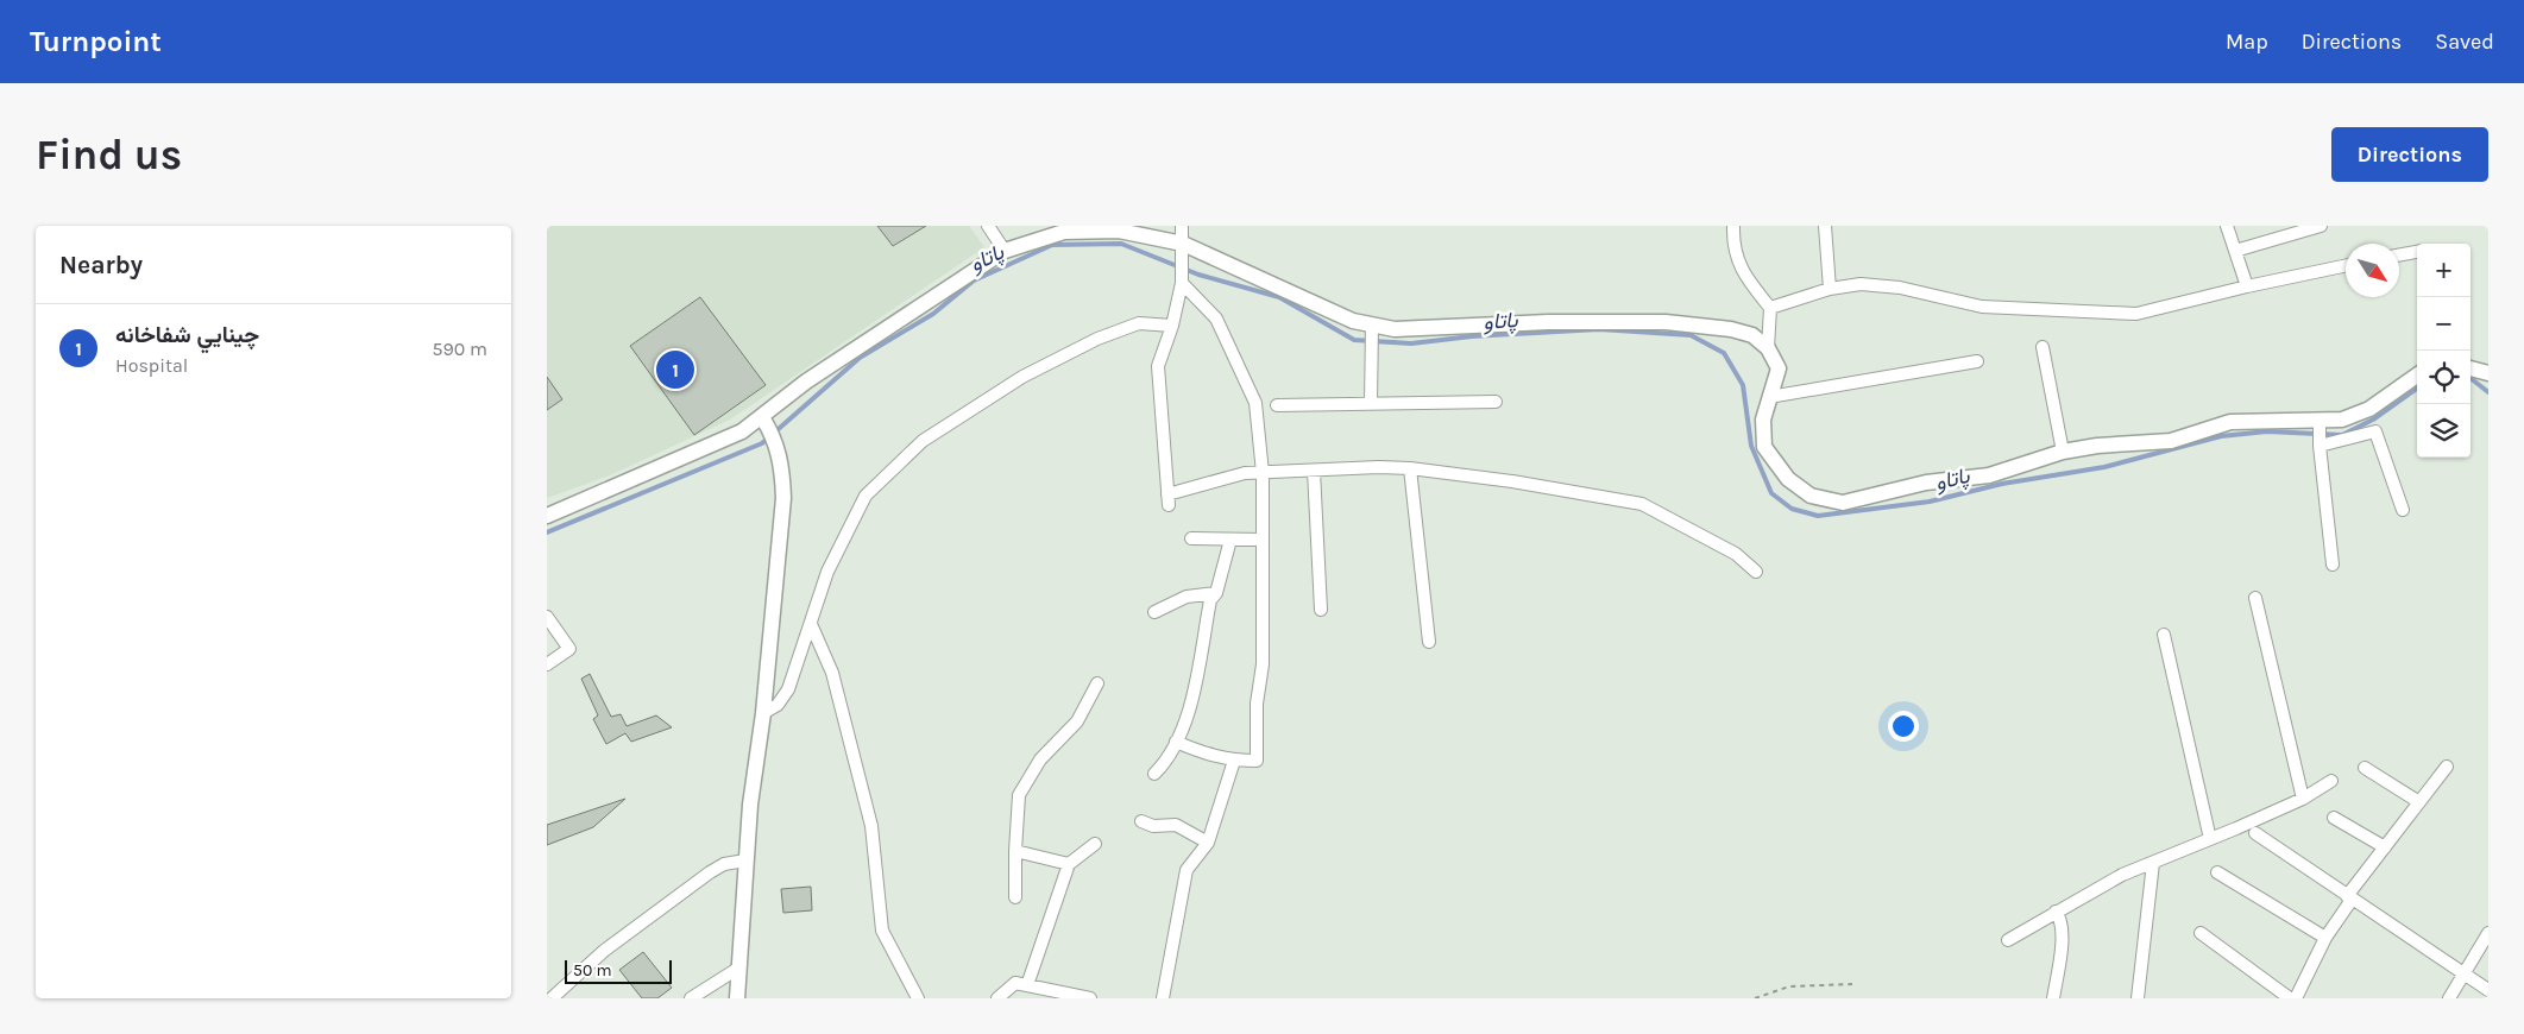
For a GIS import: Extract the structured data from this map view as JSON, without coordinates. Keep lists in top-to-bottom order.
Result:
{
  "water": ["پاتاو"],
  "scale_bar": "50 m",
  "north": "bottom right",
  "page": {
    "header": "Turnpoint",
    "nav": ["Map", "Directions", "Saved"],
    "buttons": "Directions",
    "title": "Find us",
    "heading": "Nearby",
    "map_buttons": ["+", "−"],
    "list": [
      {
        "mark": "1",
        "name": "چينايي شفاخانه",
        "note": "Hospital",
        "value": "590 m"
      }
    ],
    "pins": "1",
    "scale": "50 m"
  }
}
